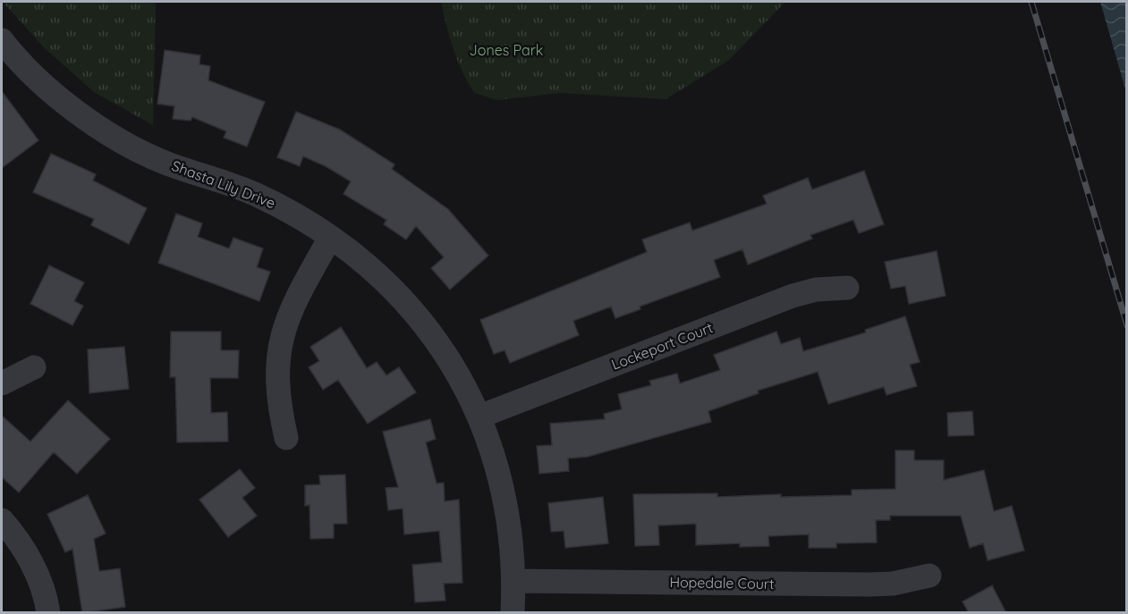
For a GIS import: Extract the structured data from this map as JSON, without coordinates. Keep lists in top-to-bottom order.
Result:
{
  "streets": {
    "street": ["Shasta Lily Drive", "Lockeport Court", "Hopedale Court"]
  },
  "crossings": [
    ["Shasta Lily Drive", "Lockeport Court"],
    ["Shasta Lily Drive", "Hopedale Court"]
  ],
  "parks": ["Jones Park"]
}
